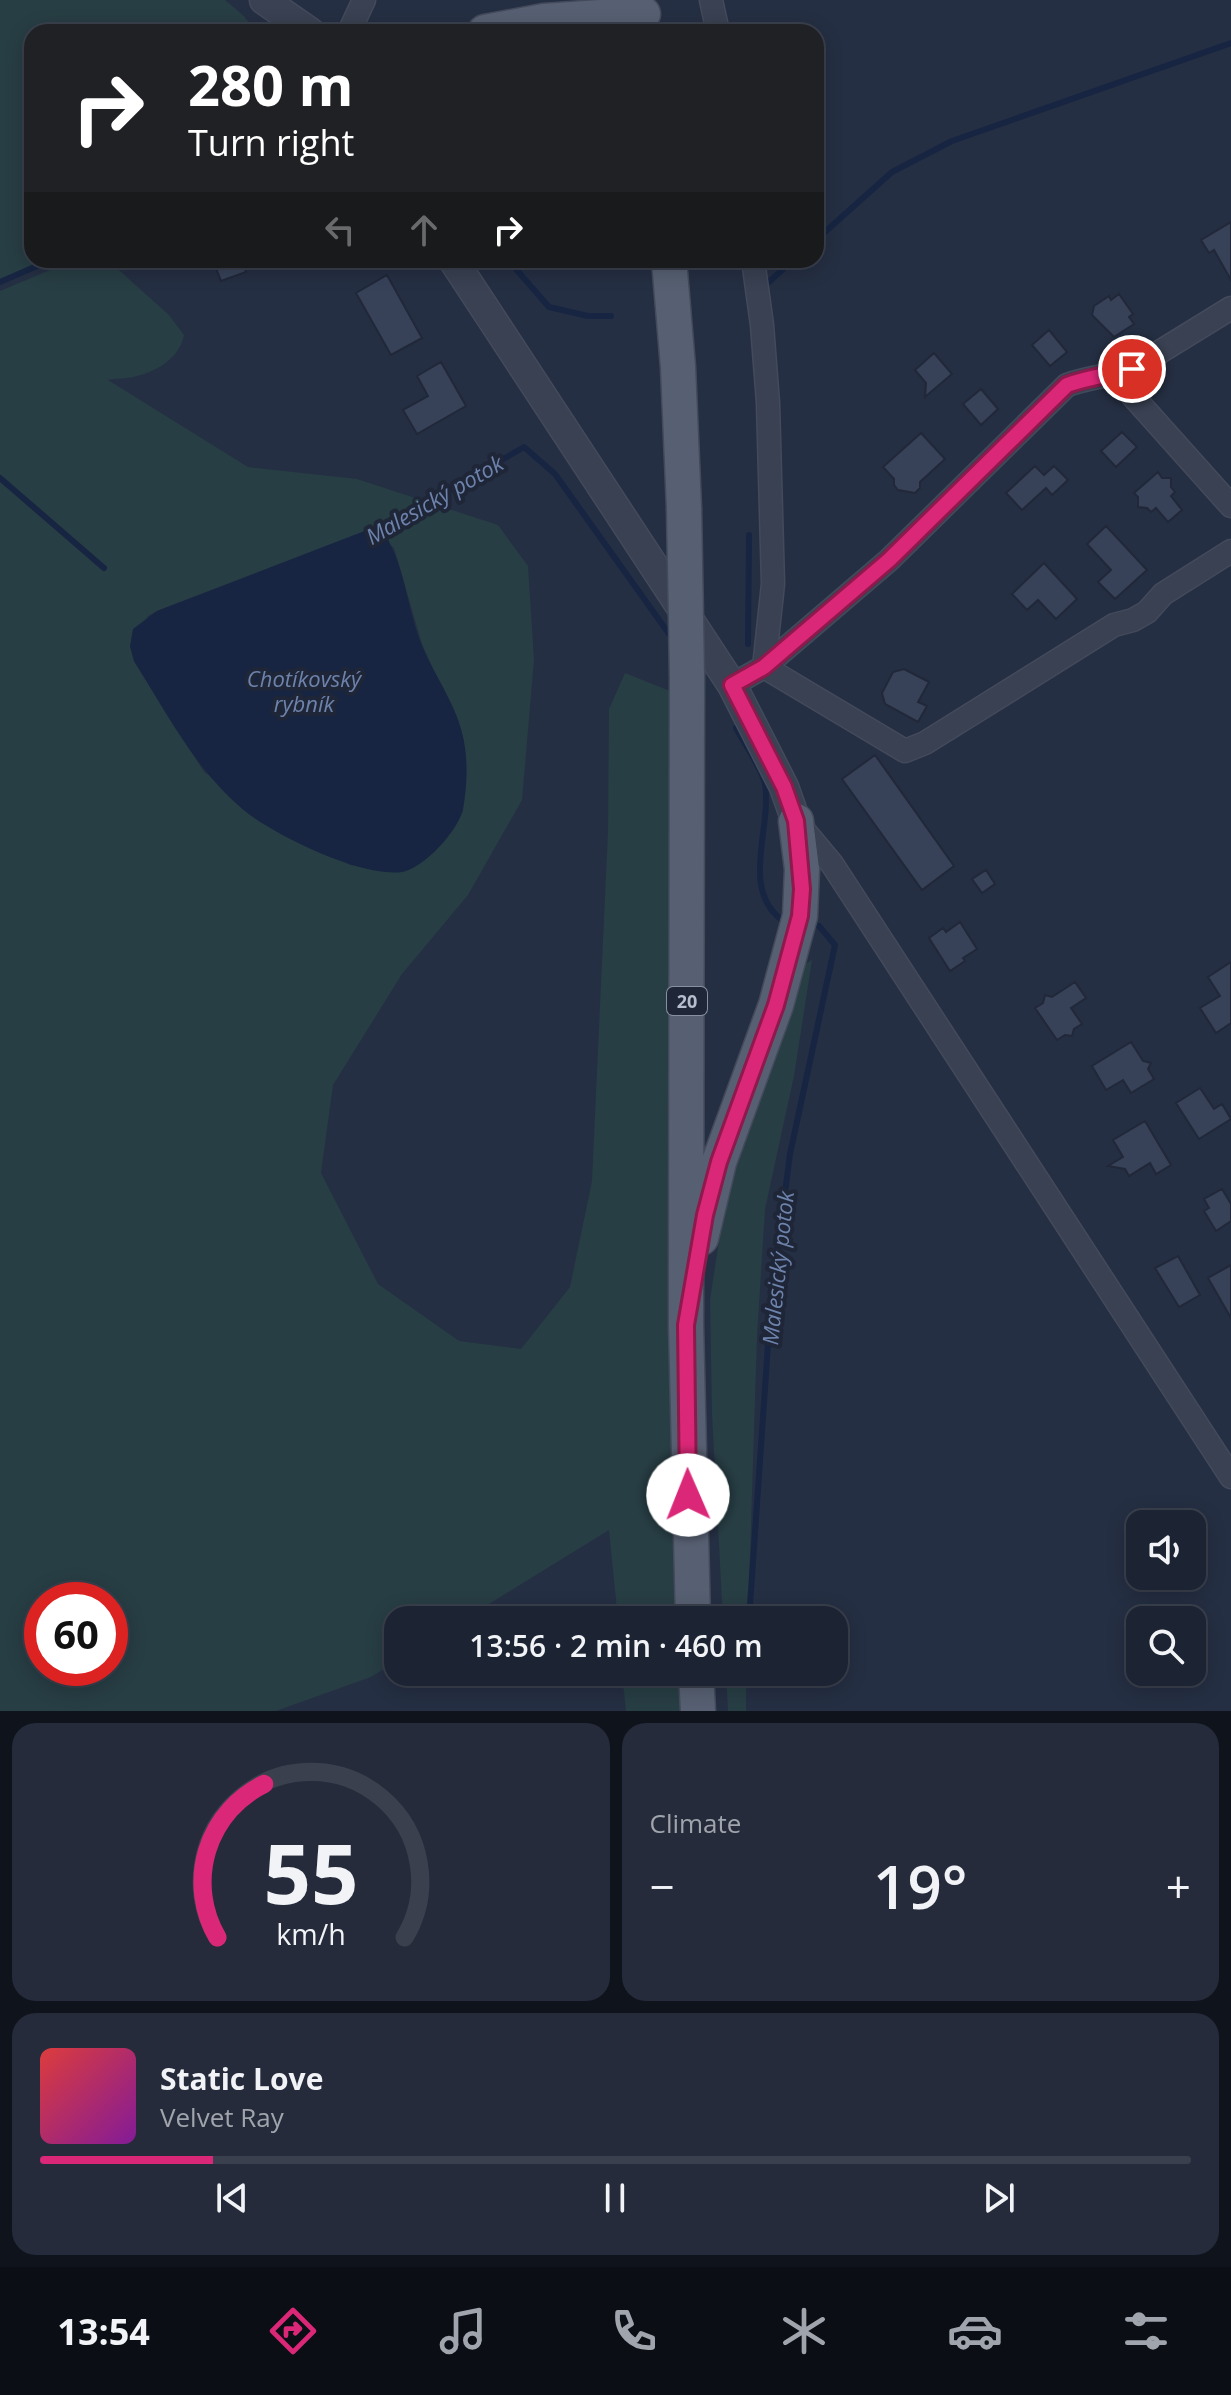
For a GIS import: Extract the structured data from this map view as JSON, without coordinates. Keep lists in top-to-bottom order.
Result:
{
  "streets": {
    "main road": ["20"]
  },
  "water": ["Malesický potok", "Chotíkovský rybník"],
  "page": {
    "turn": ["280 m", "Turn right"],
    "limit": "60",
    "trip": "13:56 · 2 min · 460 m",
    "tile": "Climate",
    "heat": ["−", "19°", "+"],
    "song": ["Static Love", "Velvet Ray"],
    "tabs": "13:54",
    "gauge": ["55", "km/h"]
  }
}
